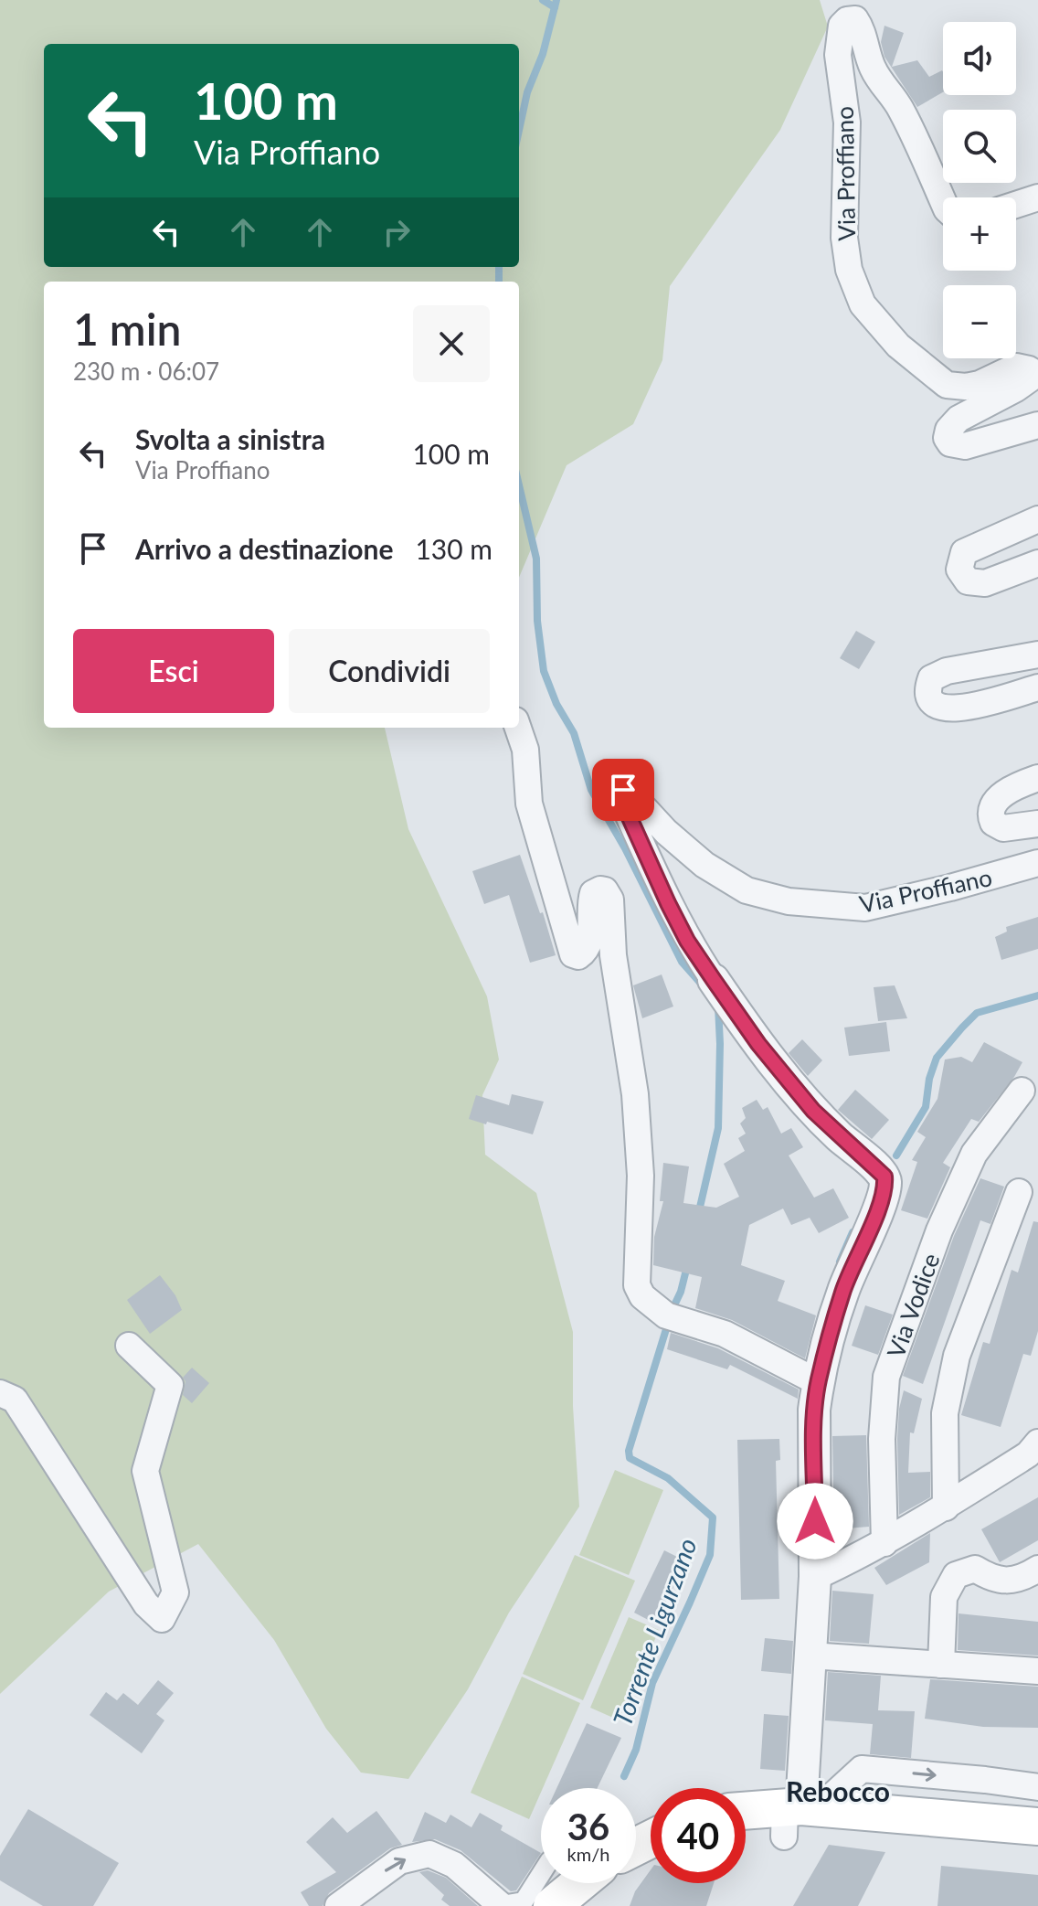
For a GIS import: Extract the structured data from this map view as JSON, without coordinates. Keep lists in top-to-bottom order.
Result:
{
  "streets": {
    "street": ["Via Proffiano", "Via Vodice"]
  },
  "districts": ["Rebocco"],
  "water": ["Torrente Ligurzano"],
  "page": {
    "map_buttons": ["+", "−"],
    "turn": ["100 m", "Via Proffiano"],
    "heading": ["1 min", "230 m · 06:07"],
    "list": [
      {
        "name": "Svolta a sinistra",
        "note": "Via Proffiano",
        "value": "100 m"
      },
      {
        "name": "Arrivo a destinazione",
        "value": "130 m"
      }
    ],
    "buttons": ["Esci", "Condividi"],
    "speed": "36 km/h",
    "limit": "40"
  }
}
